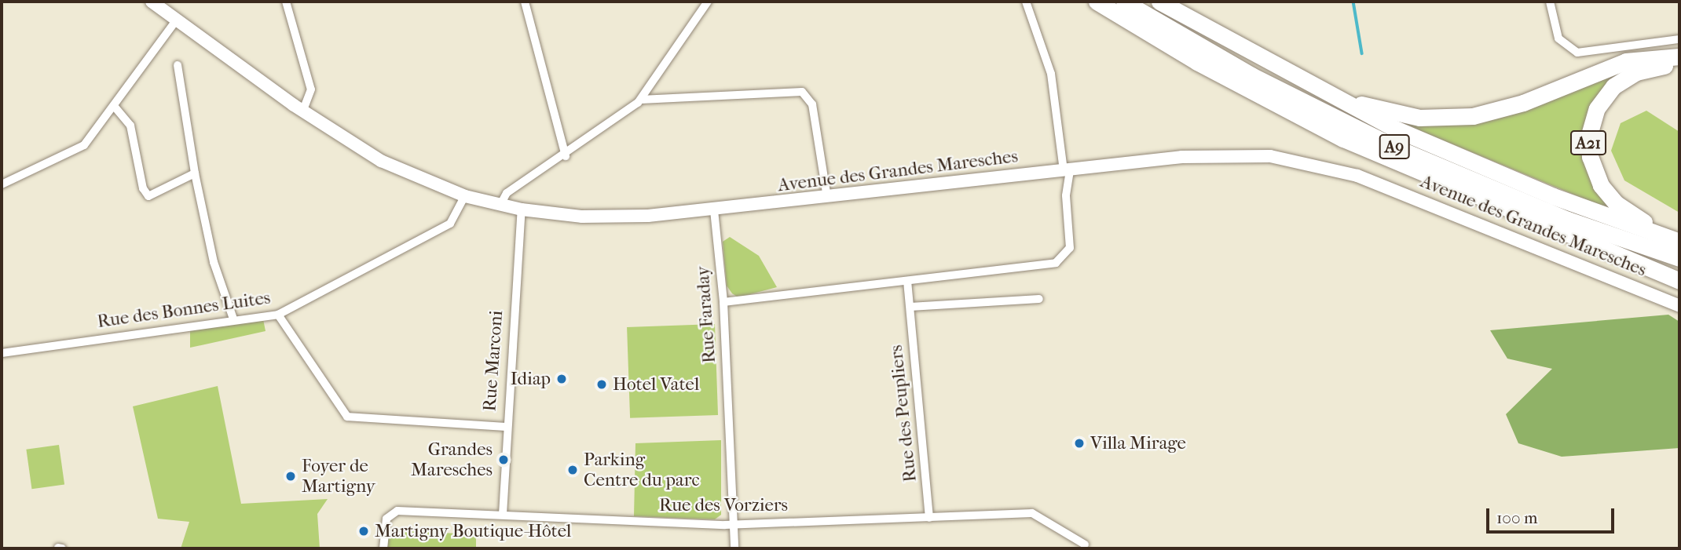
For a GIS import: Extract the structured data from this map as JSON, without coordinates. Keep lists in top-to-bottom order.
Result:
{
  "streets": {
    "highway": ["A21", "A9"],
    "main road": ["Avenue des Grandes Maresches"],
    "street": [
      "Rue des Bonnes Luites",
      "Rue Faraday",
      "Rue Marconi",
      "Rue des Peupliers",
      "Rue des Vorziers"
    ]
  },
  "crossings": [
    ["Avenue des Grandes Maresches", "Rue des Bonnes Luites"],
    ["Avenue des Grandes Maresches", "Rue Faraday"],
    ["Avenue des Grandes Maresches", "Rue Marconi"],
    ["Rue Faraday", "Rue des Vorziers"],
    ["Rue Marconi", "Rue des Vorziers"],
    ["Rue des Peupliers", "Rue des Vorziers"]
  ],
  "places": [
    "Idiap",
    "Hotel Vatel",
    "Villa Mirage",
    "Grandes Maresches",
    "Parking Centre du parc",
    "Foyer de Martigny",
    "Martigny Boutique-Hôtel"
  ],
  "scale_bar": "100 m"
}
